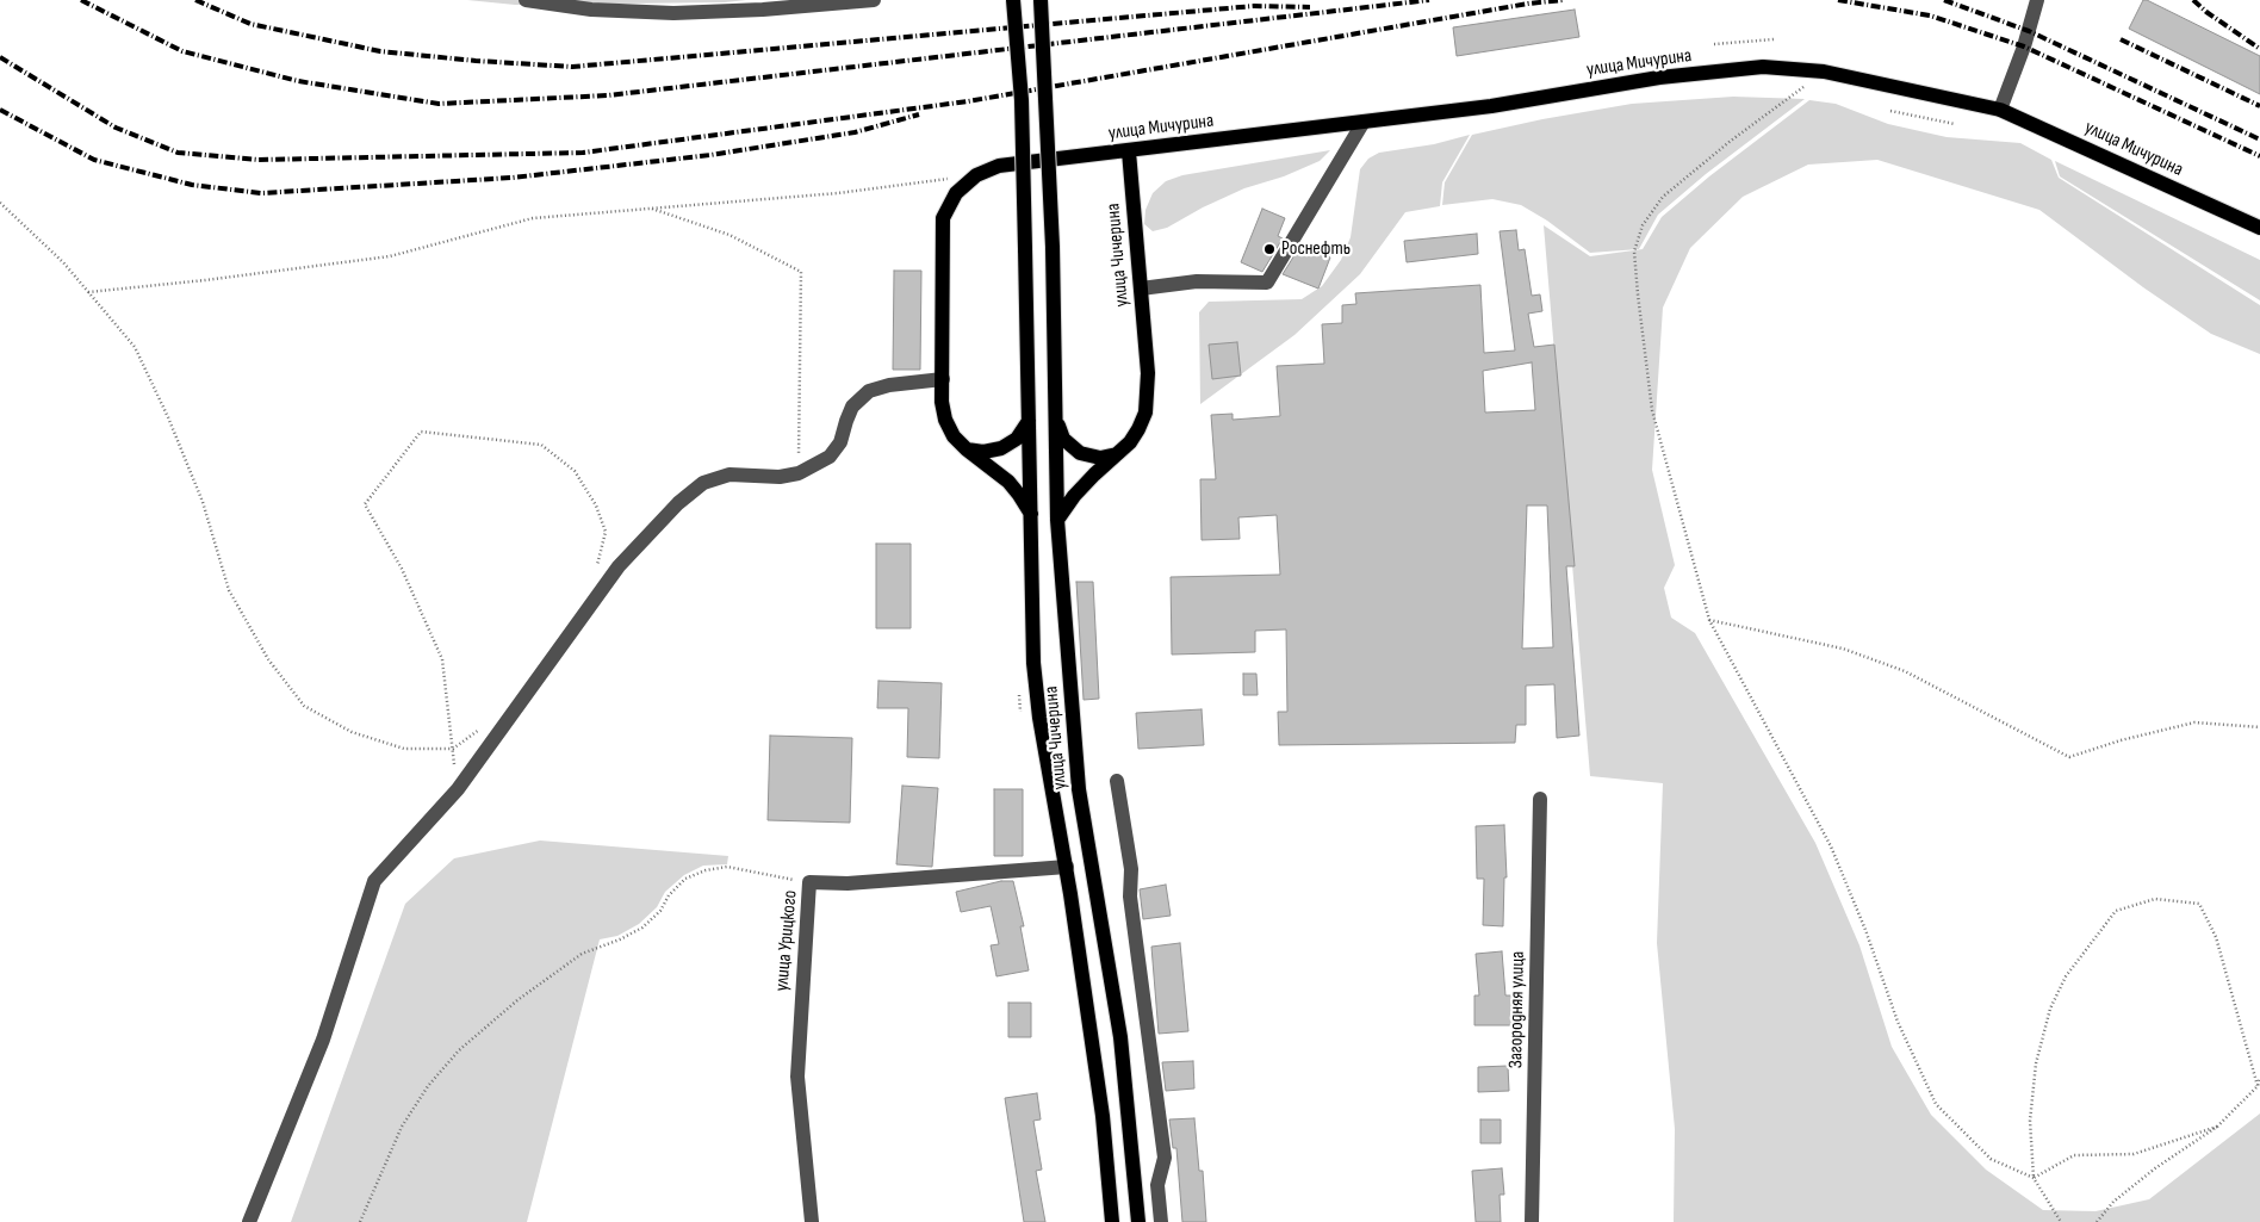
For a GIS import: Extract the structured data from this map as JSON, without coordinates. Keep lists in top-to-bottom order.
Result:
{
  "streets": {
    "main road": ["улица Мичурина", "улица Чичерина"],
    "street": ["улица Урицкого", "Загородняя улица"]
  },
  "crossings": [
    ["улица Мичурина", "улица Чичерина"],
    ["улица Чичерина", "улица Урицкого"]
  ],
  "places": ["Роснефть"]
}
